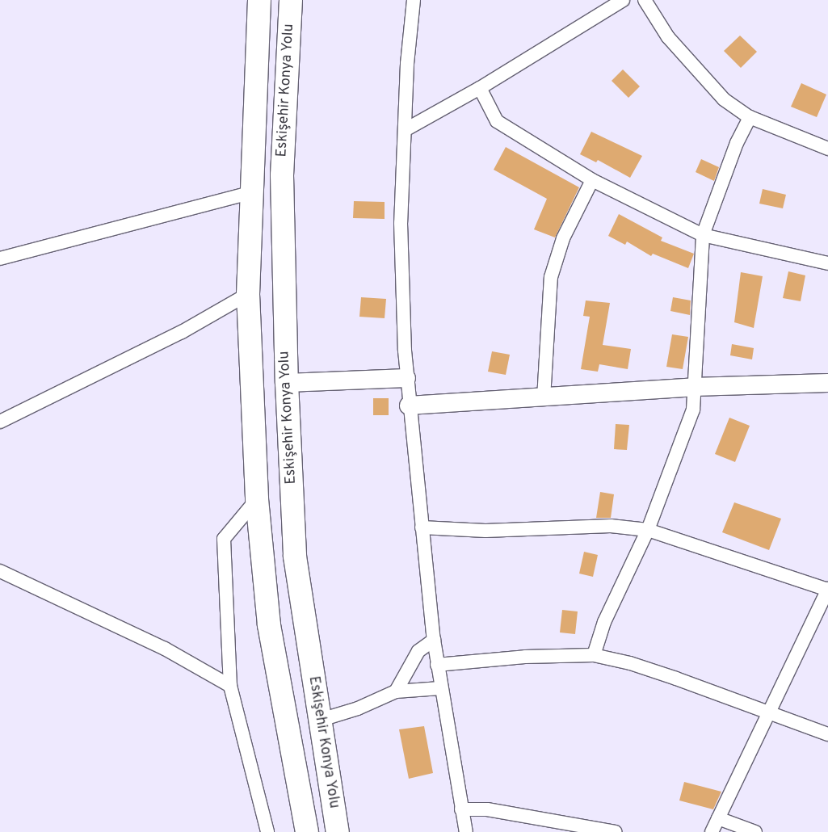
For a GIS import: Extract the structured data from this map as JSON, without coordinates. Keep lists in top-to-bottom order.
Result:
{
  "streets": {
    "highway": ["Eskişehir Konya Yolu"]
  }
}
